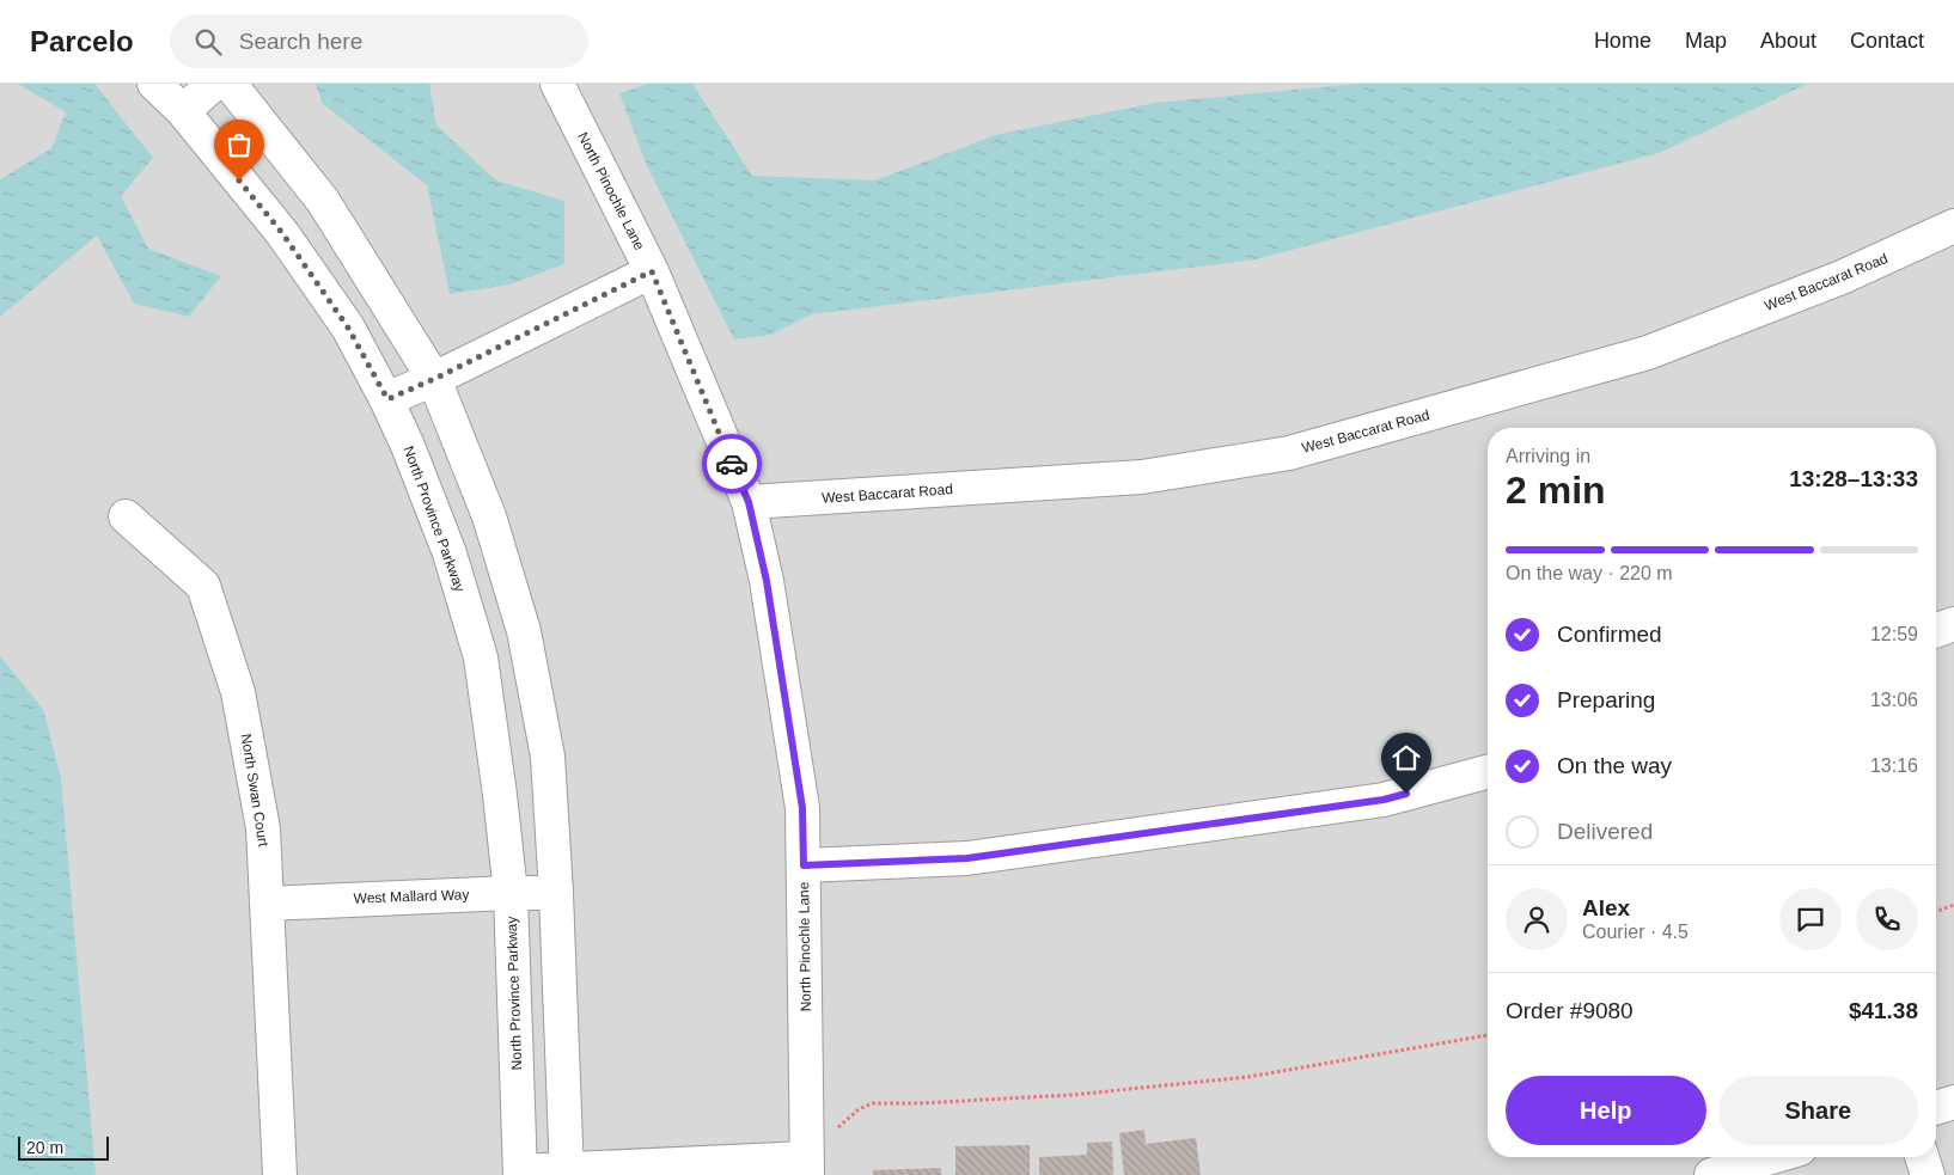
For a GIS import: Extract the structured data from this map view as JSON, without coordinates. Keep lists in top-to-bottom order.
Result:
{
  "streets": {
    "street": [
      "North Pinochle Lane",
      "West Baccarat Road",
      "North Province Parkway",
      "North Swan Court",
      "West Mallard Way"
    ]
  },
  "crossings": [
    ["North Pinochle Lane", "West Baccarat Road"],
    ["North Province Parkway", "West Mallard Way"],
    ["North Swan Court", "West Mallard Way"]
  ],
  "scale_bar": "20 m",
  "page": {
    "header": "Parcelo",
    "search": "Search here",
    "nav": [
      "Home",
      "Map",
      "About",
      "Contact"
    ],
    "heading": ["2 min", "Arriving in", "13:28–13:33"],
    "panel": [
      "Alex",
      "Courier · 4.5",
      "Order #9080",
      "$41.38"
    ],
    "bar": "On the way · 220 m",
    "list": [
      ["Confirmed", "12:59"],
      ["Preparing", "13:06"],
      ["On the way", "13:16"],
      "Delivered"
    ],
    "buttons": ["Help", "Share"],
    "scale": "20 m"
  }
}
